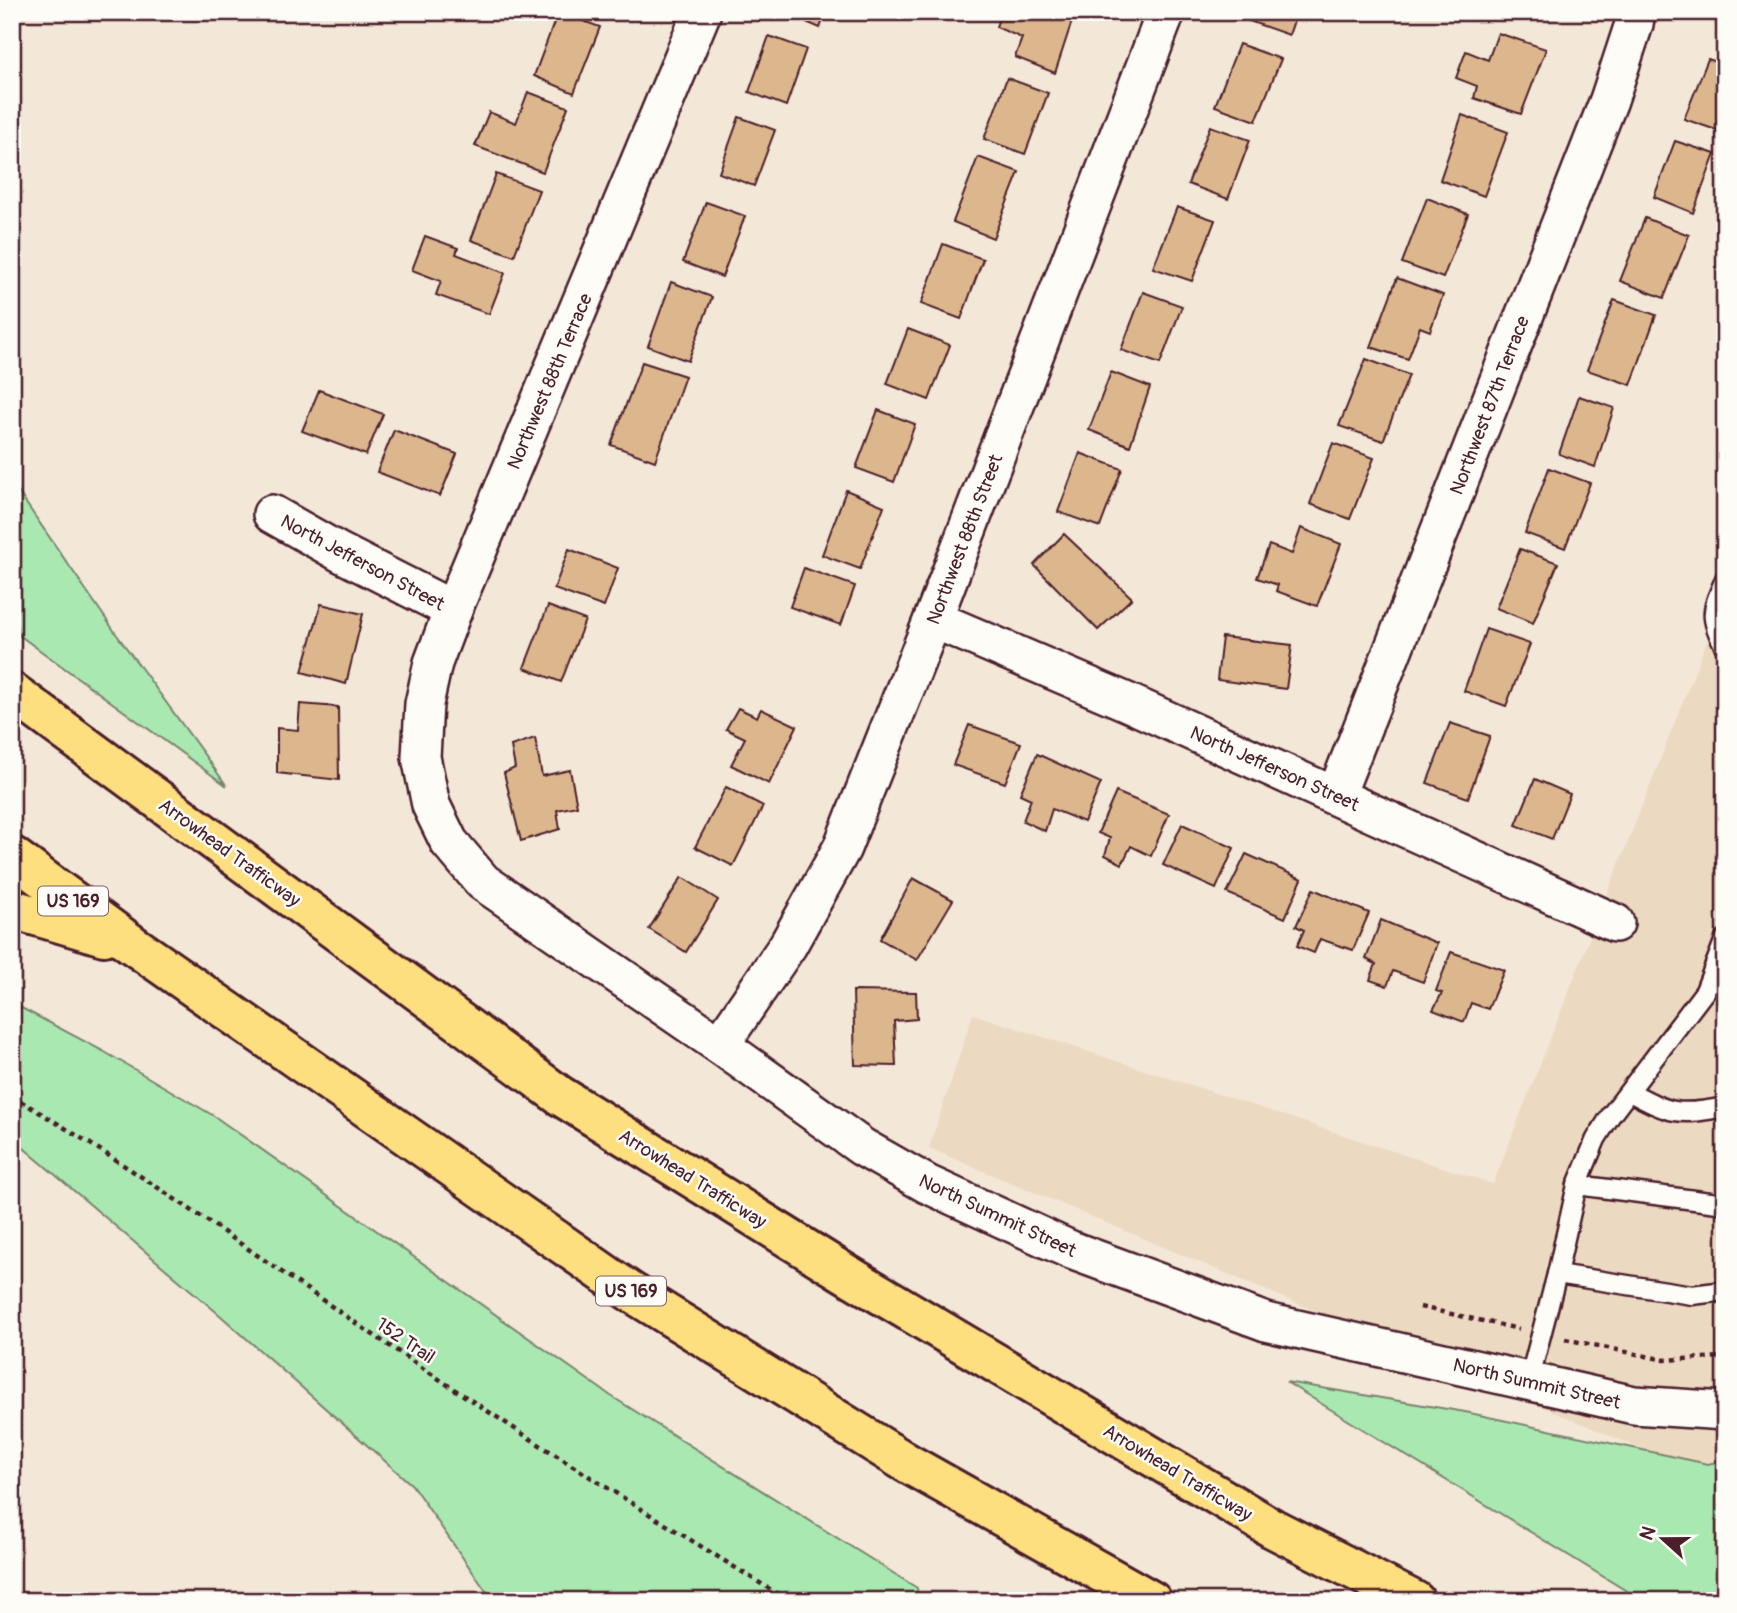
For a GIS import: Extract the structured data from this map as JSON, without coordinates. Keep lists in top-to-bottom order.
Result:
{
  "streets": {
    "highway": ["Arrowhead Trafficway", "US 169"],
    "street": [
      "Northwest 88th Terrace",
      "Northwest 87th Terrace",
      "Northwest 88th Street",
      "North Jefferson Street",
      "North Summit Street"
    ],
    "path": ["152 Trail"]
  },
  "crossings": [
    ["Northwest 88th Terrace", "North Jefferson Street"],
    ["Northwest 88th Terrace", "North Summit Street"],
    ["Northwest 87th Terrace", "North Jefferson Street"],
    ["Northwest 88th Street", "North Jefferson Street"],
    ["Northwest 88th Street", "North Summit Street"]
  ],
  "north": "left"
}
